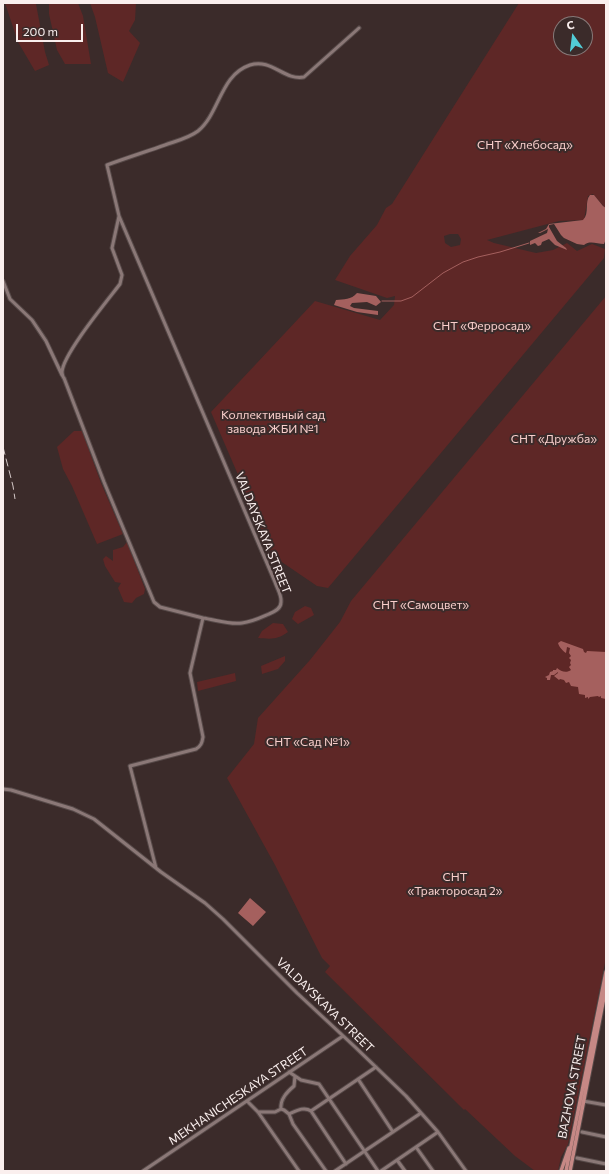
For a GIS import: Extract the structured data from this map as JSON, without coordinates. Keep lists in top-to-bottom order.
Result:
{
  "streets": {
    "main road": ["BAZHOVA STREET"],
    "street": ["VALDAYSKAYA STREET", "MEKHANICHESKAYA STREET"]
  },
  "crossings": [
    ["VALDAYSKAYA STREET", "MEKHANICHESKAYA STREET"]
  ],
  "parks": [
    "СНТ «Хлебосад»",
    "СНТ «Ферросад»",
    "Коллективный сад завода ЖБИ №1",
    "СНТ «Дружба»",
    "СНТ «Самоцвет»",
    "СНТ «Сад №1»",
    "СНТ «Тракторосад 2»"
  ],
  "scale_bar": "200 m",
  "north": "top"
}
